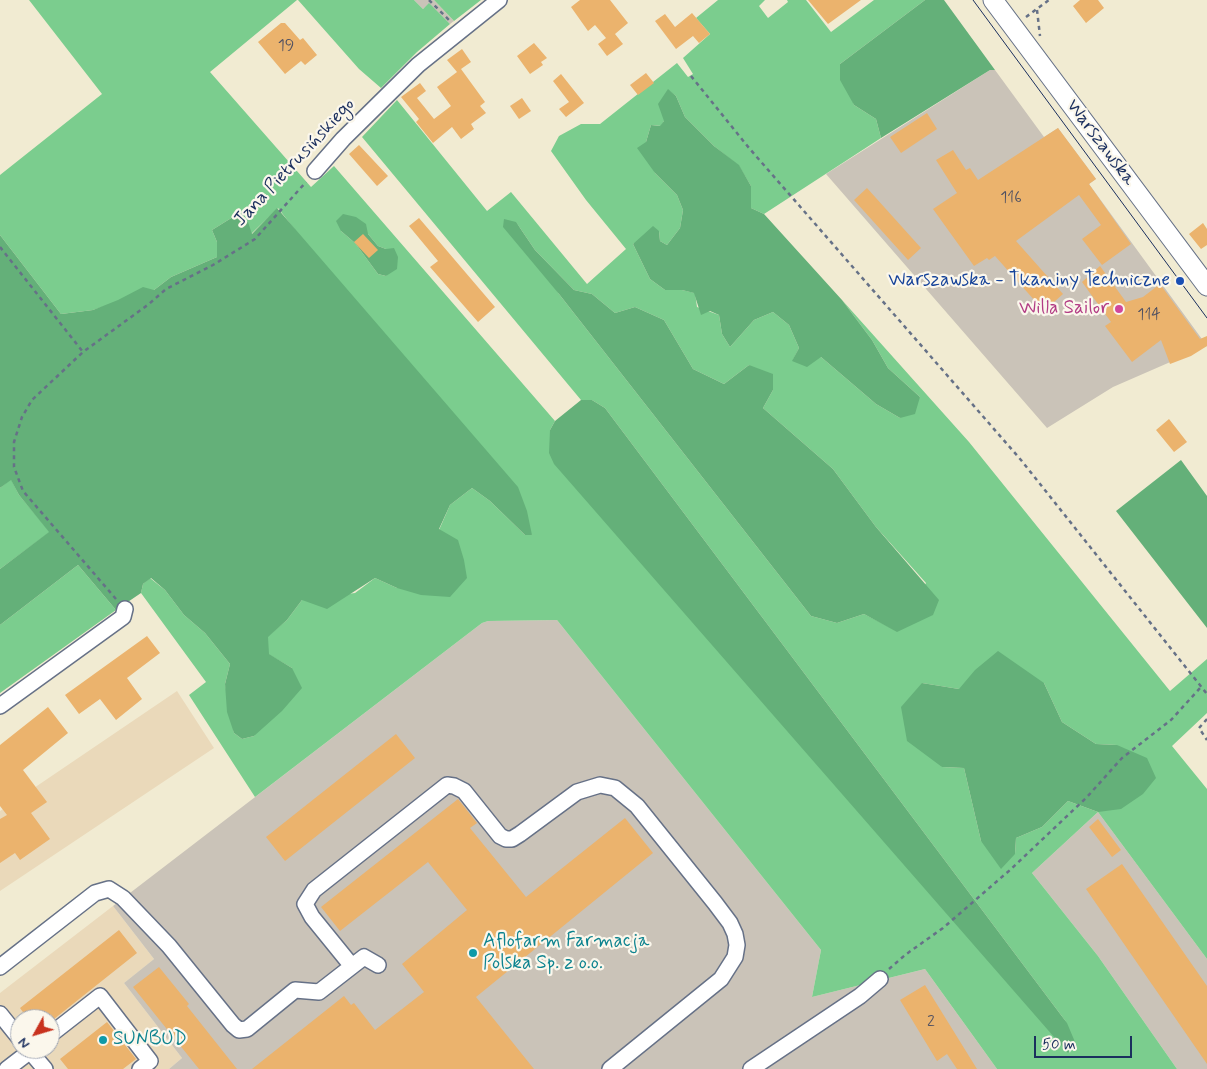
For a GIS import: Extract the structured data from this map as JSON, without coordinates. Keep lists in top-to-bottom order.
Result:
{
  "streets": {
    "main road": ["Warszawska"],
    "street": ["Jana Pietrusińskiego"]
  },
  "places": [
    "Warszawska - Tkaniny Techniczne",
    "Willa Sailor",
    "Aflofarm Farmacja Polska Sp. z o.o.",
    "SUNBUD"
  ],
  "house_numbers": [
    "19",
    "116",
    "114",
    "2"
  ],
  "scale_bar": "50 m",
  "north": "bottom left"
}
